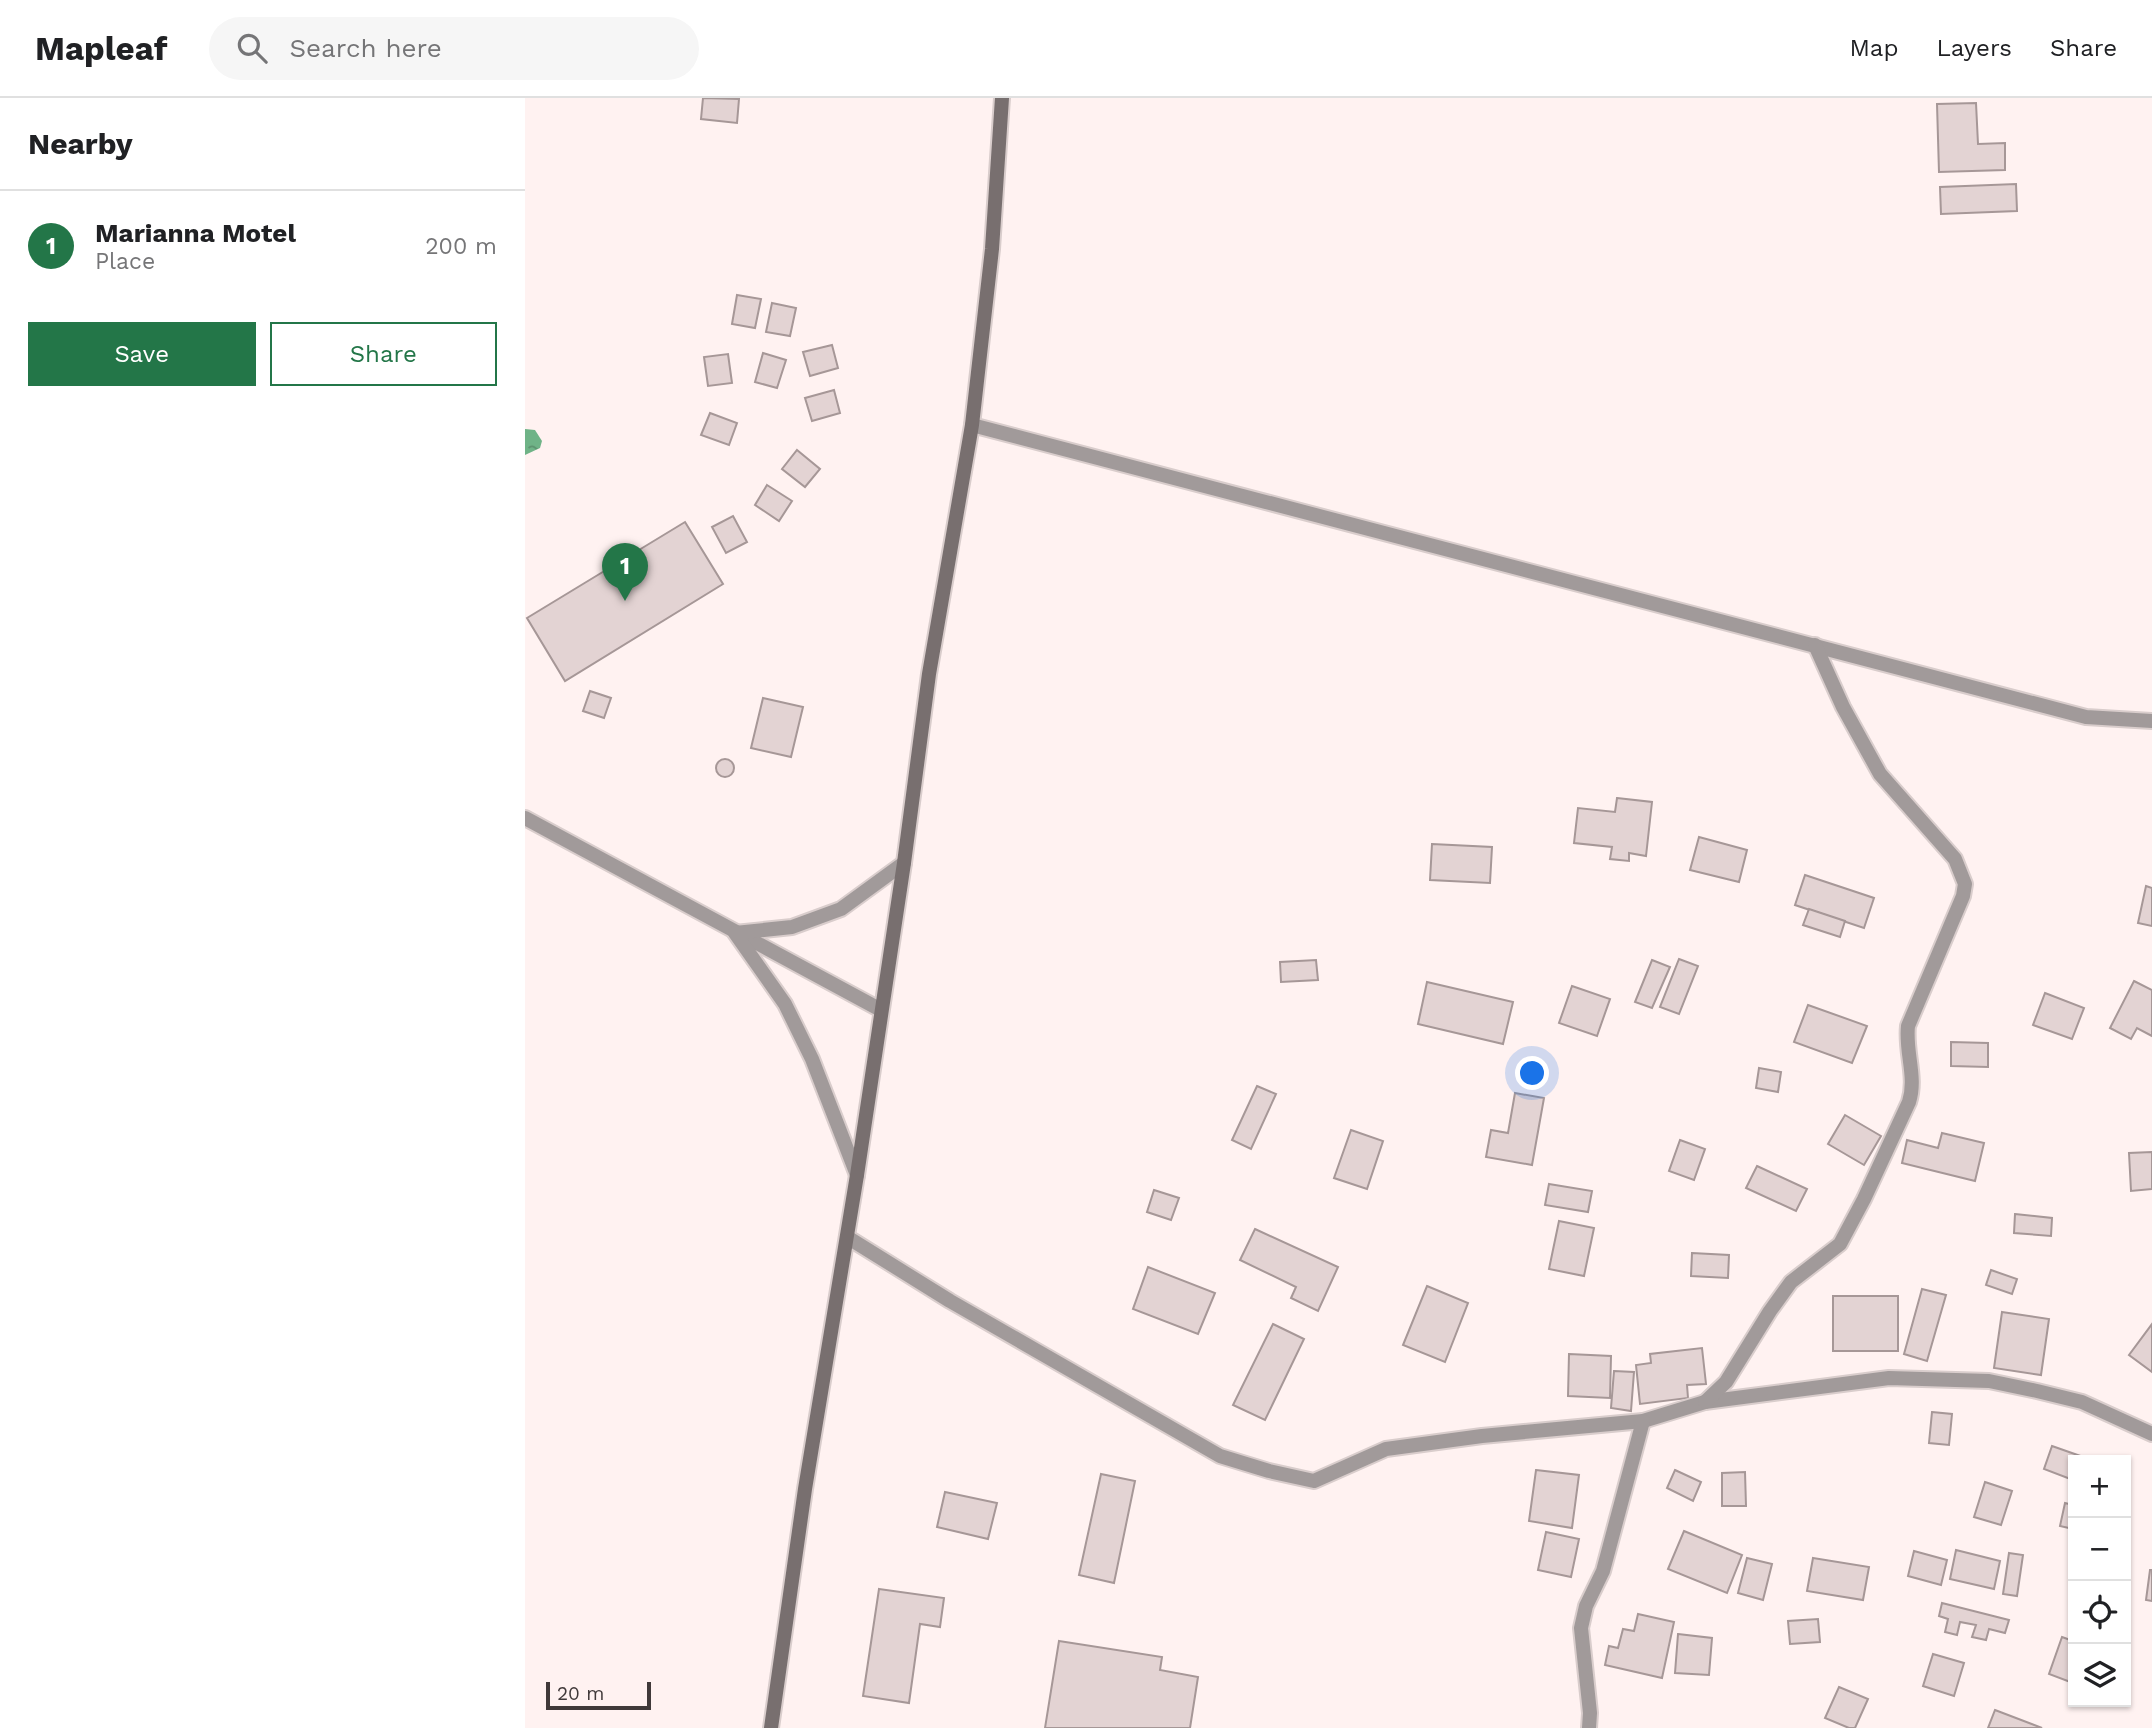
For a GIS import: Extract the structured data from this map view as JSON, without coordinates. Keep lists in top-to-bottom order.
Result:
{
  "scale_bar": "20 m",
  "page": {
    "header": "Mapleaf",
    "search": "Search here",
    "nav": ["Map", "Layers", "Share"],
    "heading": "Nearby",
    "list": [
      {
        "mark": "1",
        "name": "Marianna Motel",
        "note": "Place",
        "value": "200 m"
      }
    ],
    "buttons": ["Save", "Share"],
    "pins": "1",
    "map_buttons": ["+", "−"],
    "scale": "20 m"
  }
}
